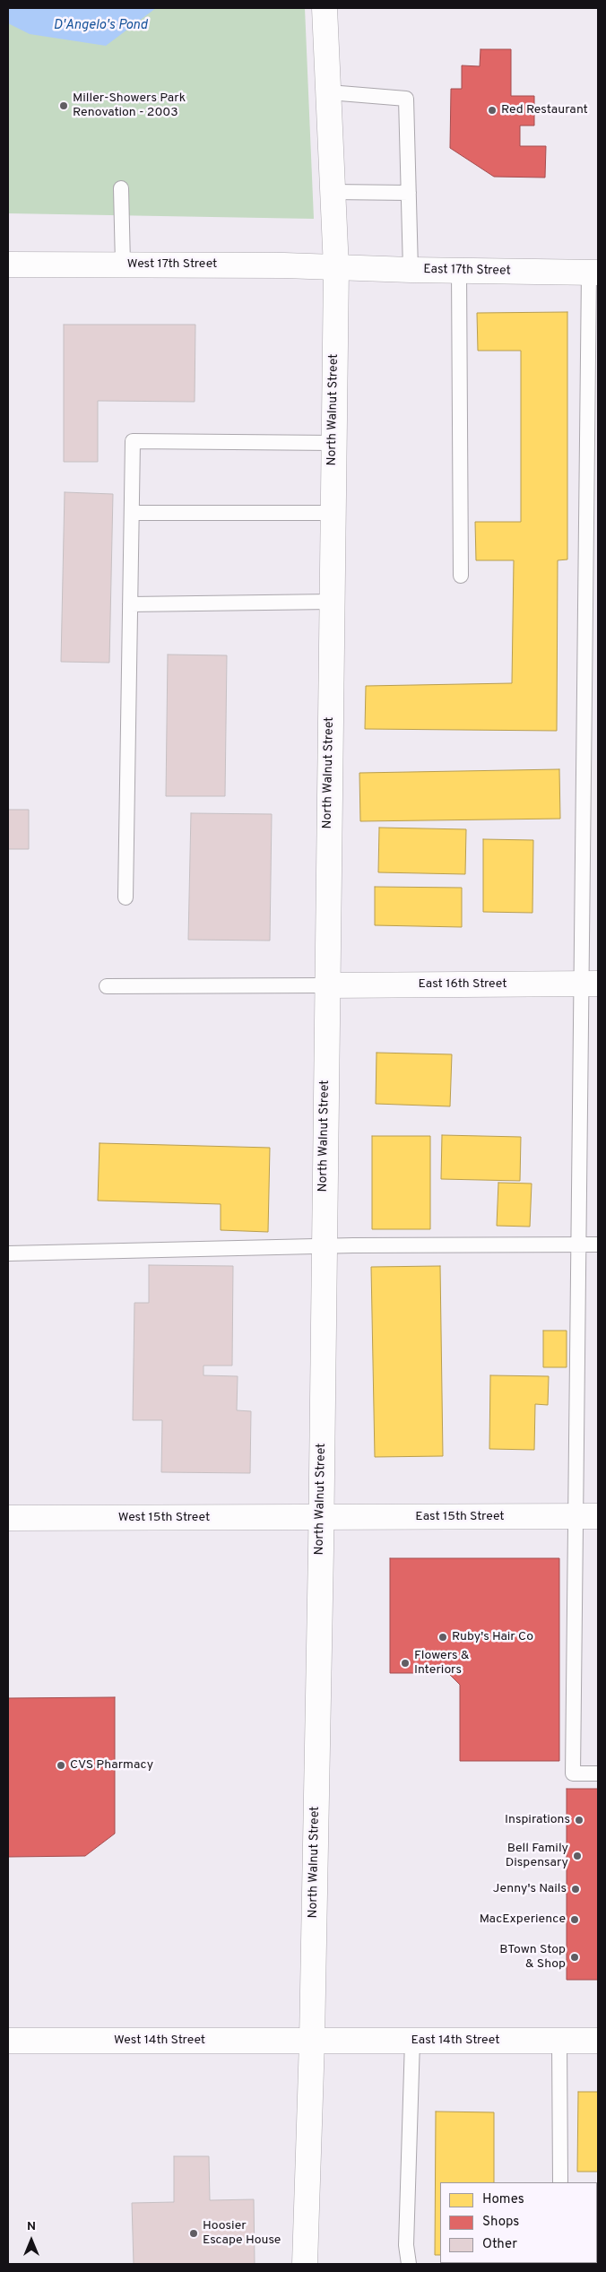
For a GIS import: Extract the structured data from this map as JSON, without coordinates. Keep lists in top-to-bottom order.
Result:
{
  "streets": {
    "main road": [
      "West 17th Street",
      "East 17th Street",
      "North Walnut Street",
      "East 16th Street",
      "East 15th Street",
      "West 15th Street",
      "West 14th Street",
      "East 14th Street"
    ]
  },
  "crossings": [
    ["West 17th Street", "East 17th Street"],
    ["West 17th Street", "North Walnut Street"],
    ["East 17th Street", "North Walnut Street"],
    ["North Walnut Street", "East 16th Street"],
    ["North Walnut Street", "East 15th Street"],
    ["North Walnut Street", "West 15th Street"],
    ["North Walnut Street", "West 14th Street"],
    ["North Walnut Street", "East 14th Street"],
    ["East 15th Street", "West 15th Street"],
    ["West 14th Street", "East 14th Street"]
  ],
  "water": ["D'Angelo's Pond"],
  "places": [
    "Miller-Showers Park Renovation - 2003",
    "Red Restaurant",
    "Ruby's Hair Co",
    "Flowers & Interiors",
    "CVS Pharmacy",
    "Inspirations",
    "Bell Family Dispensary",
    "Jenny's Nails",
    "MacExperience",
    "BTown Stop & Shop",
    "Hoosier Escape House"
  ],
  "legend": ["Homes", "Shops", "Other"],
  "north": "top"
}
